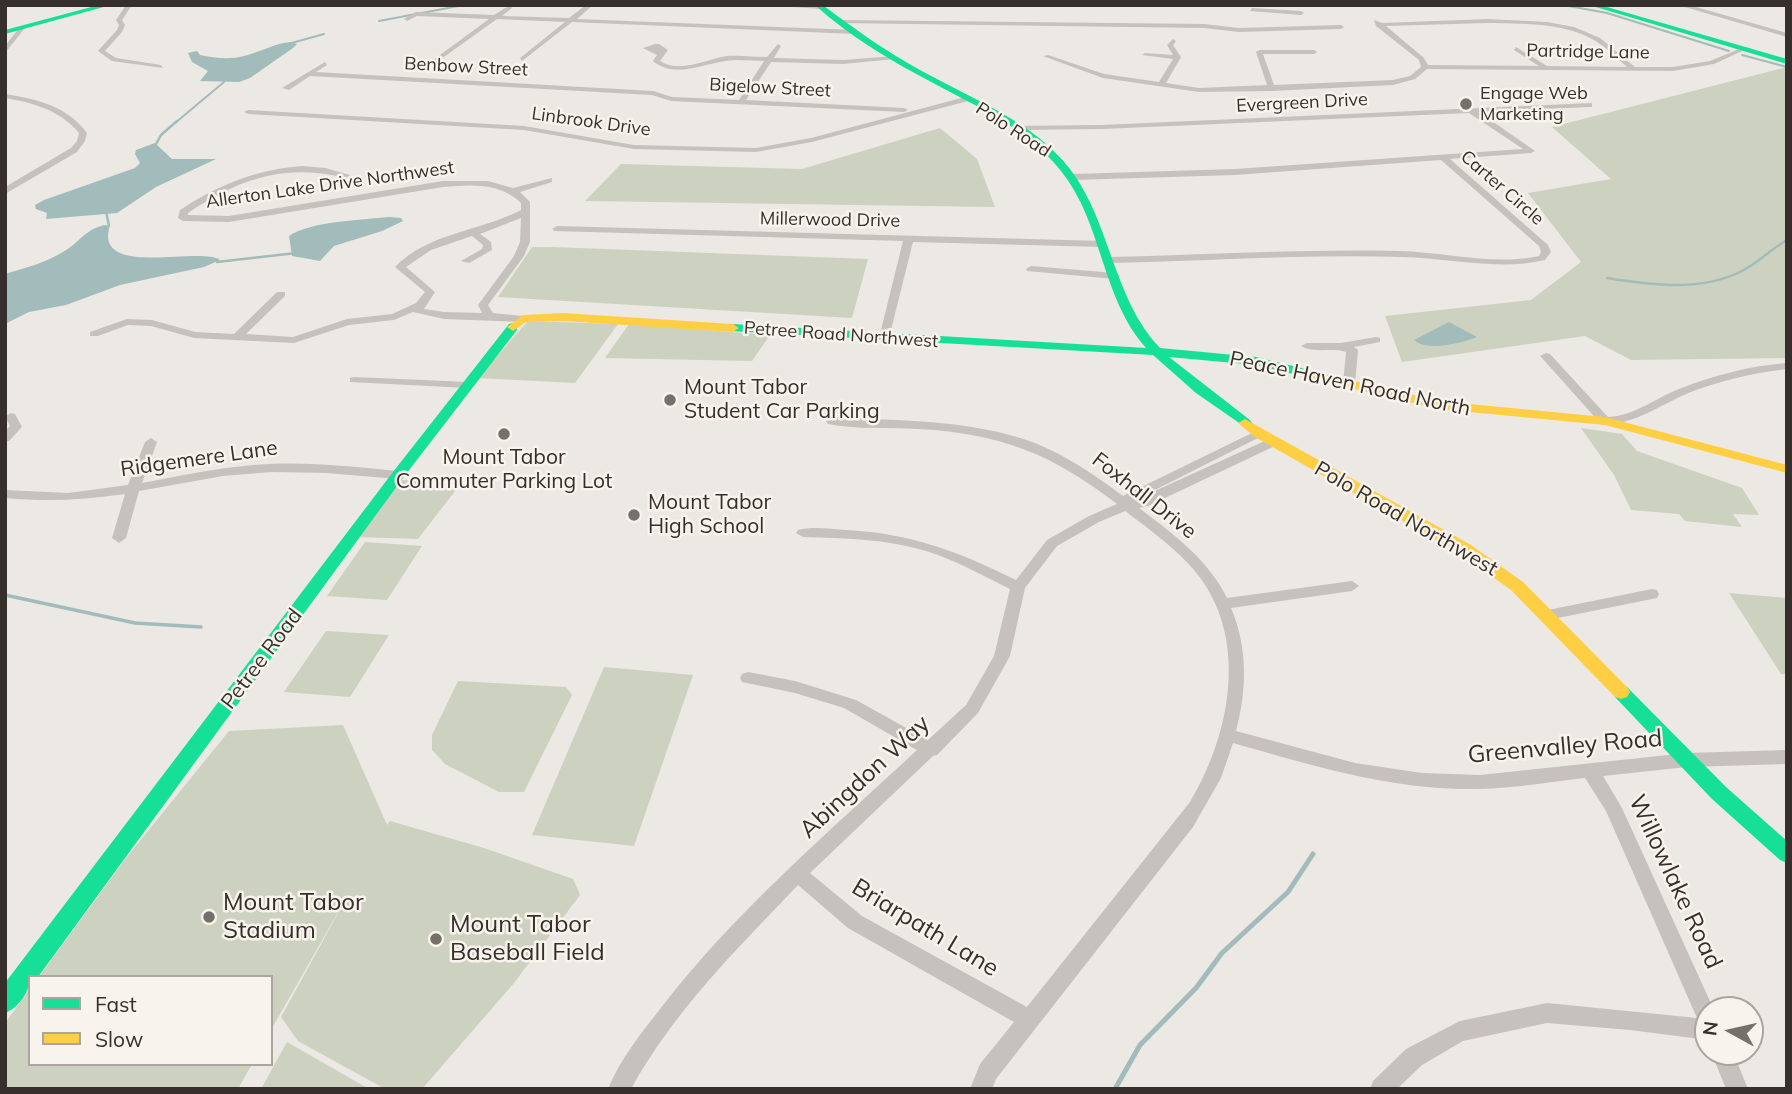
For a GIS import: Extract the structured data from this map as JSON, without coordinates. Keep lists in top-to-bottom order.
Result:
{
  "streets": {
    "main road": [
      "Polo Road",
      "Petree Road Northwest",
      "Peace Haven Road North",
      "Polo Road Northwest",
      "Petree Road"
    ],
    "street": [
      "Partridge Lane",
      "Benbow Street",
      "Bigelow Street",
      "Evergreen Drive",
      "Linbrook Drive",
      "Allerton Lake Drive Northwest",
      "Carter Circle",
      "Millerwood Drive",
      "Ridgemere Lane",
      "Foxhall Drive",
      "Greenvalley Road",
      "Abingdon Way",
      "Willowlake Road",
      "Briarpath Lane"
    ]
  },
  "crossings": [
    ["Benbow Street", "Bigelow Street"],
    ["Bigelow Street", "Linbrook Drive"],
    ["Evergreen Drive", "Polo Road"],
    ["Linbrook Drive", "Polo Road"],
    ["Polo Road", "Carter Circle"],
    ["Polo Road", "Millerwood Drive"],
    ["Polo Road", "Petree Road Northwest"],
    ["Polo Road", "Peace Haven Road North"],
    ["Polo Road", "Polo Road Northwest"],
    ["Petree Road Northwest", "Peace Haven Road North"],
    ["Petree Road Northwest", "Polo Road Northwest"],
    ["Petree Road Northwest", "Petree Road"],
    ["Peace Haven Road North", "Polo Road Northwest"],
    ["Ridgemere Lane", "Petree Road"],
    ["Foxhall Drive", "Greenvalley Road"],
    ["Foxhall Drive", "Abingdon Way"],
    ["Foxhall Drive", "Briarpath Lane"],
    ["Polo Road Northwest", "Greenvalley Road"],
    ["Polo Road Northwest", "Abingdon Way"],
    ["Greenvalley Road", "Willowlake Road"],
    ["Abingdon Way", "Briarpath Lane"]
  ],
  "places": [
    "Engage Web Marketing",
    "Mount Tabor Student Car Parking",
    "Mount Tabor Commuter Parking Lot",
    "Mount Tabor High School",
    "Mount Tabor Stadium",
    "Mount Tabor Baseball Field"
  ],
  "legend": ["Fast", "Slow"],
  "north": "left"
}
